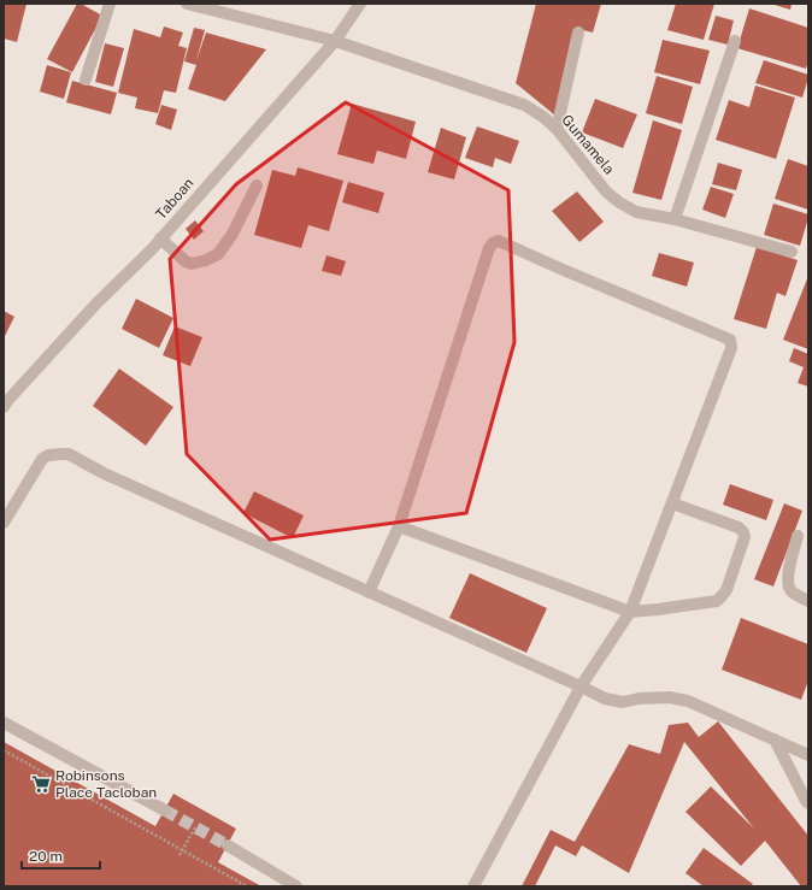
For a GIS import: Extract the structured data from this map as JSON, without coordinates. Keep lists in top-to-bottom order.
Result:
{
  "streets": {
    "street": ["Gumamela", "Taboan"]
  },
  "crossings": [
    ["Gumamela", "Taboan"]
  ],
  "places": {
    "supermarket": ["Robinsons Place Tacloban"]
  },
  "scale_bar": "20 m"
}
